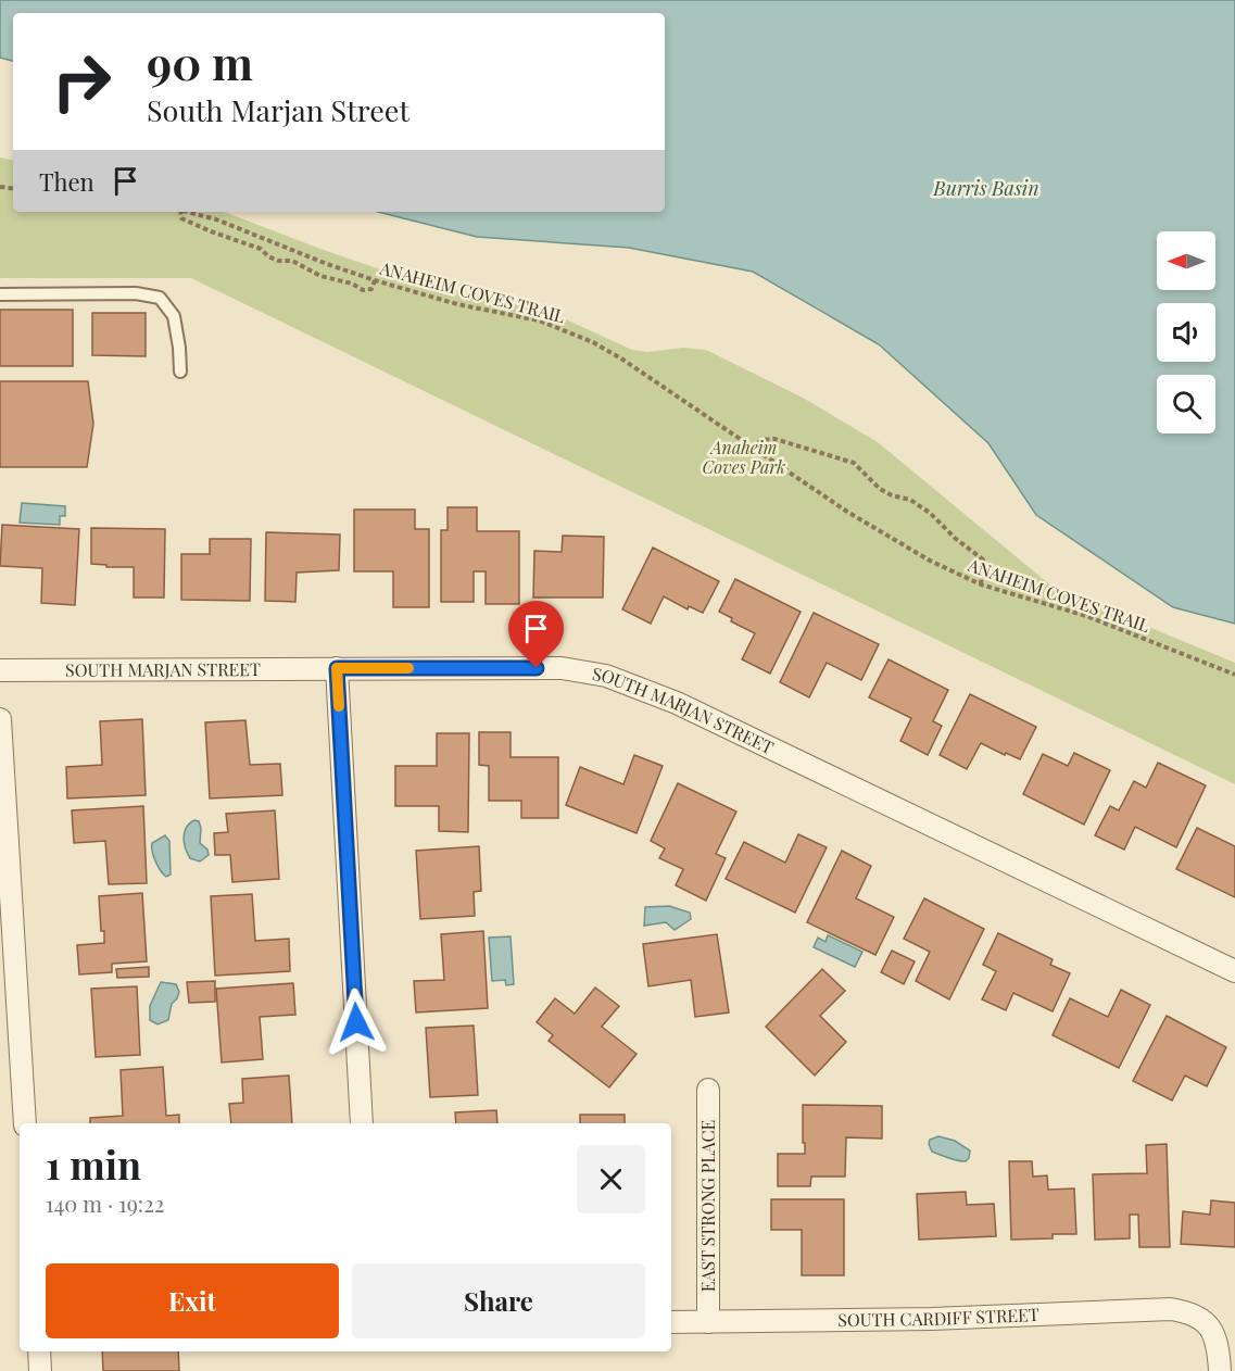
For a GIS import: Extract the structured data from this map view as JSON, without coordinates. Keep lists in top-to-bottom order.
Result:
{
  "streets": {
    "street": ["SOUTH MARJAN STREET", "EAST STRONG PLACE", "SOUTH CARDIFF STREET"],
    "path": ["ANAHEIM COVES TRAIL"]
  },
  "crossings": [
    ["EAST STRONG PLACE", "SOUTH CARDIFF STREET"]
  ],
  "water": ["Burris Basin"],
  "parks": ["Anaheim Coves Park"],
  "north": "left",
  "page": {
    "turn": ["90 m", "South Marjan Street"],
    "then": "Then",
    "heading": ["1 min", "140 m · 19:22"],
    "buttons": ["Exit", "Share"]
  }
}
